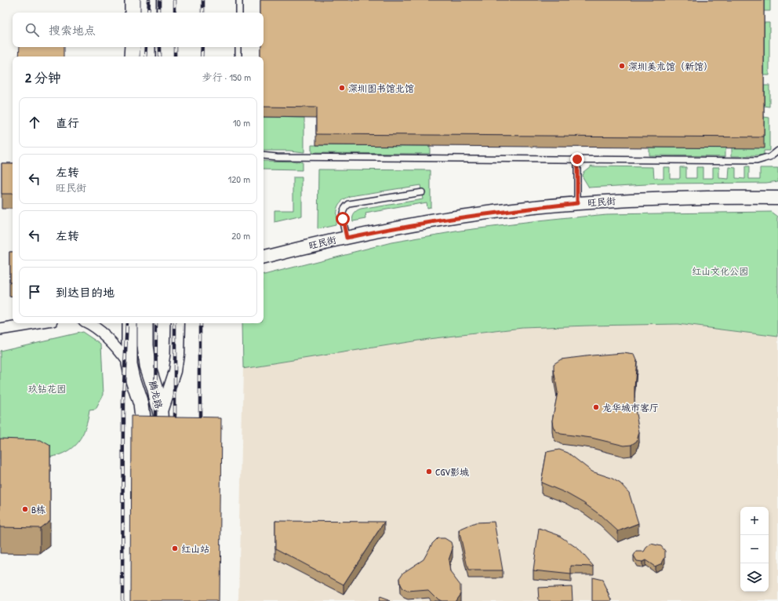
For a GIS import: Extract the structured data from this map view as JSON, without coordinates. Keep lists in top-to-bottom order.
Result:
{
  "streets": {
    "main road": ["腾龙路"],
    "street": ["旺民街"]
  },
  "parks": ["红山文化公园", "玖钻花园"],
  "places": [
    "深圳美术馆（新馆）",
    "深圳图书馆北馆",
    "龙华城市客厅",
    "CGV影城",
    "B栋",
    "红山站"
  ],
  "page": {
    "search": "搜索地点",
    "heading": ["2 分钟", "步行 · 150 m"],
    "list": [
      ["直行", "10 m"],
      ["左转", "旺民街", "120 m"],
      ["左转", "20 m"],
      "到达目的地"
    ],
    "map_buttons": ["+", "−"]
  }
}
